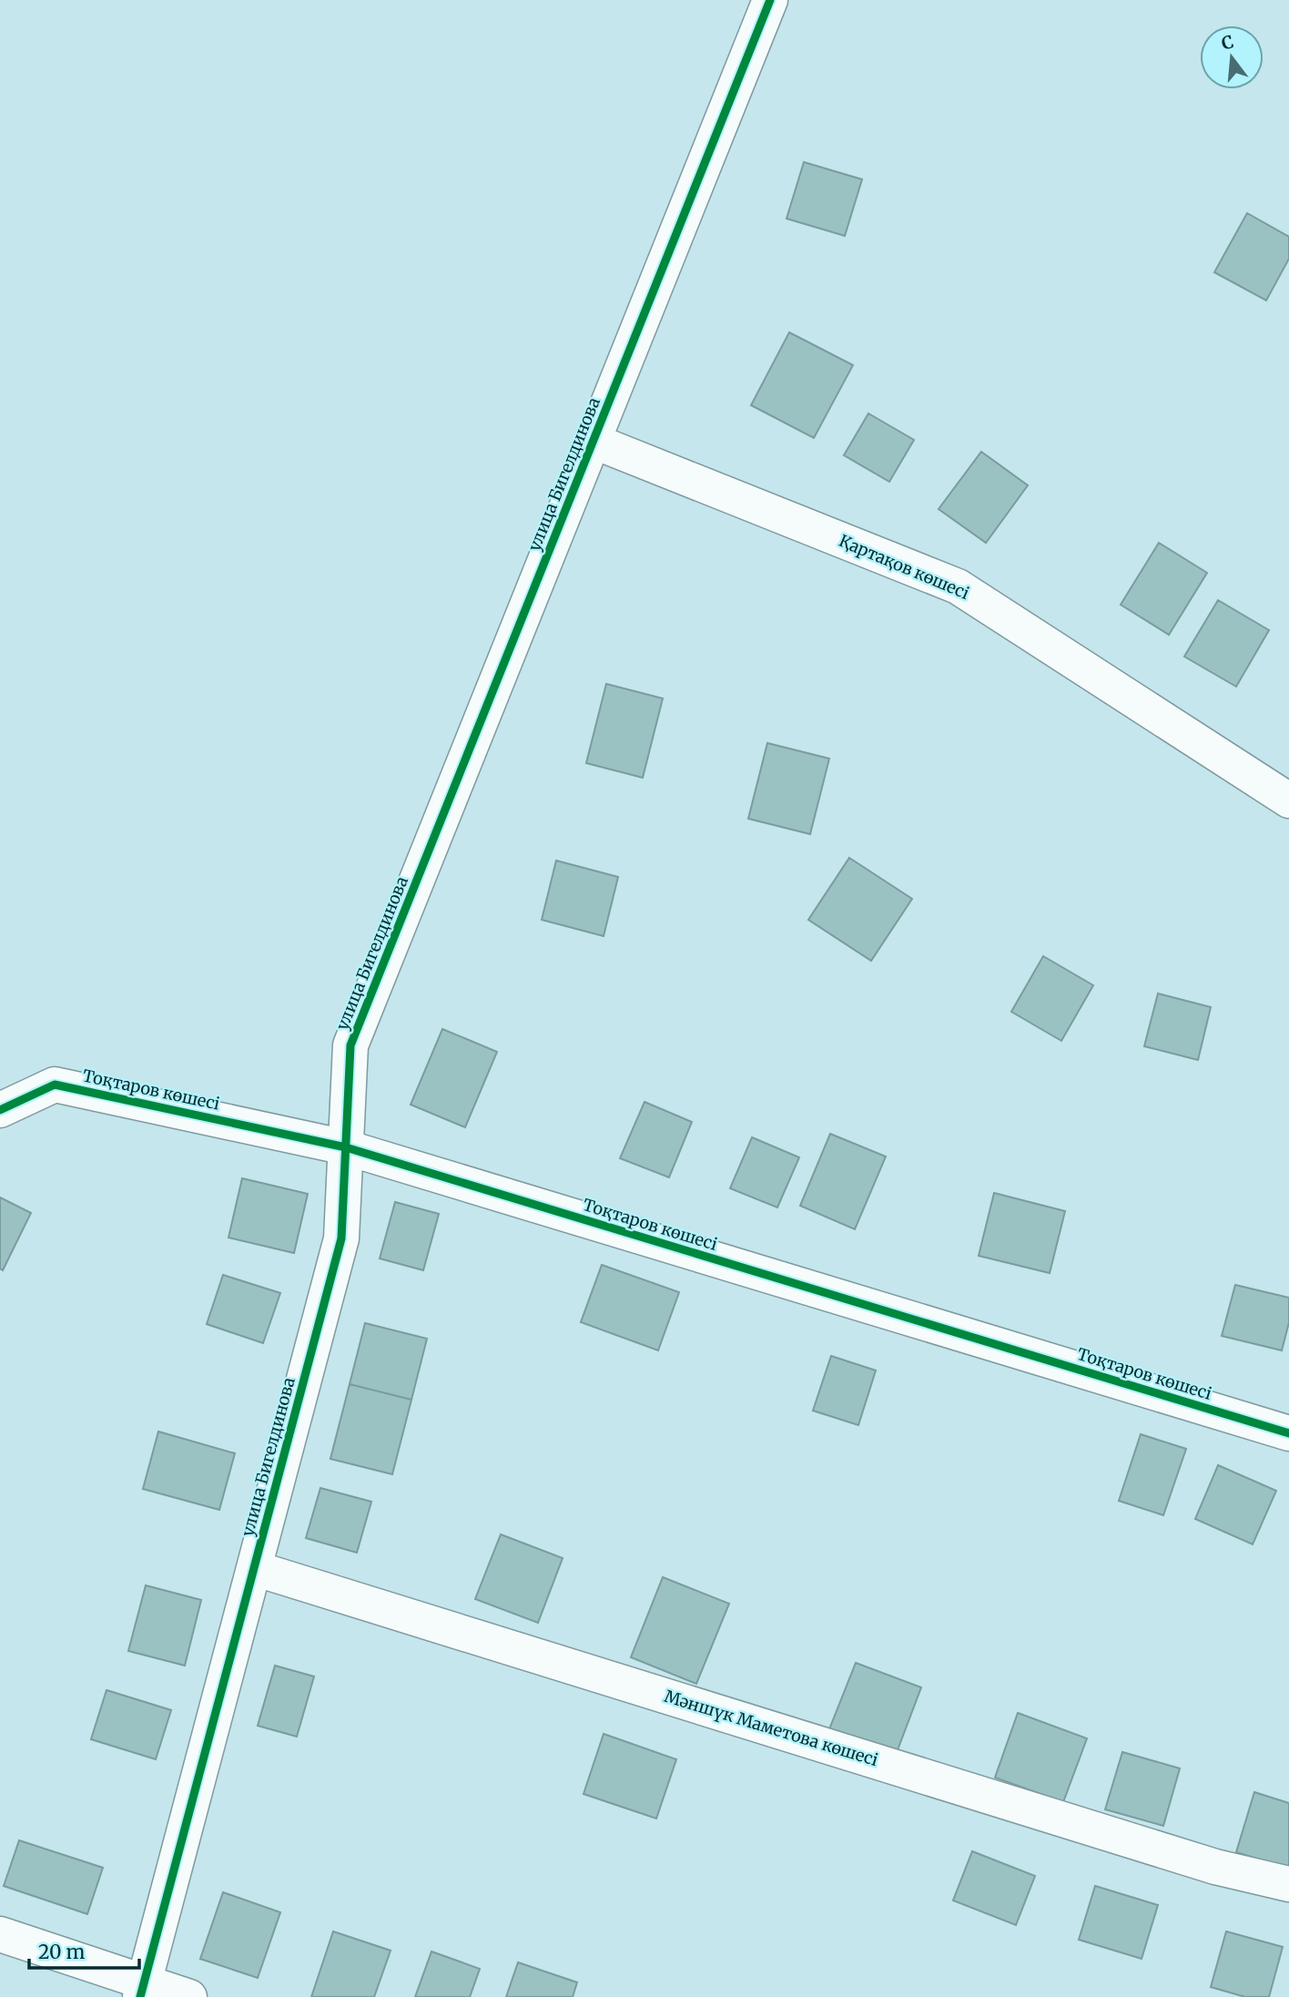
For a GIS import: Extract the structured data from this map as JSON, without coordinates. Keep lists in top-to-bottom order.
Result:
{
  "streets": {
    "street": [
      "улица Бигелдинова",
      "Қартақов көшесі",
      "Тоқтаров көшесі",
      "Мәншүк Маметова көшесі"
    ]
  },
  "crossings": [
    ["улица Бигелдинова", "Қартақов көшесі"],
    ["улица Бигелдинова", "Тоқтаров көшесі"],
    ["улица Бигелдинова", "Мәншүк Маметова көшесі"]
  ],
  "scale_bar": "20 m",
  "north": "top"
}
